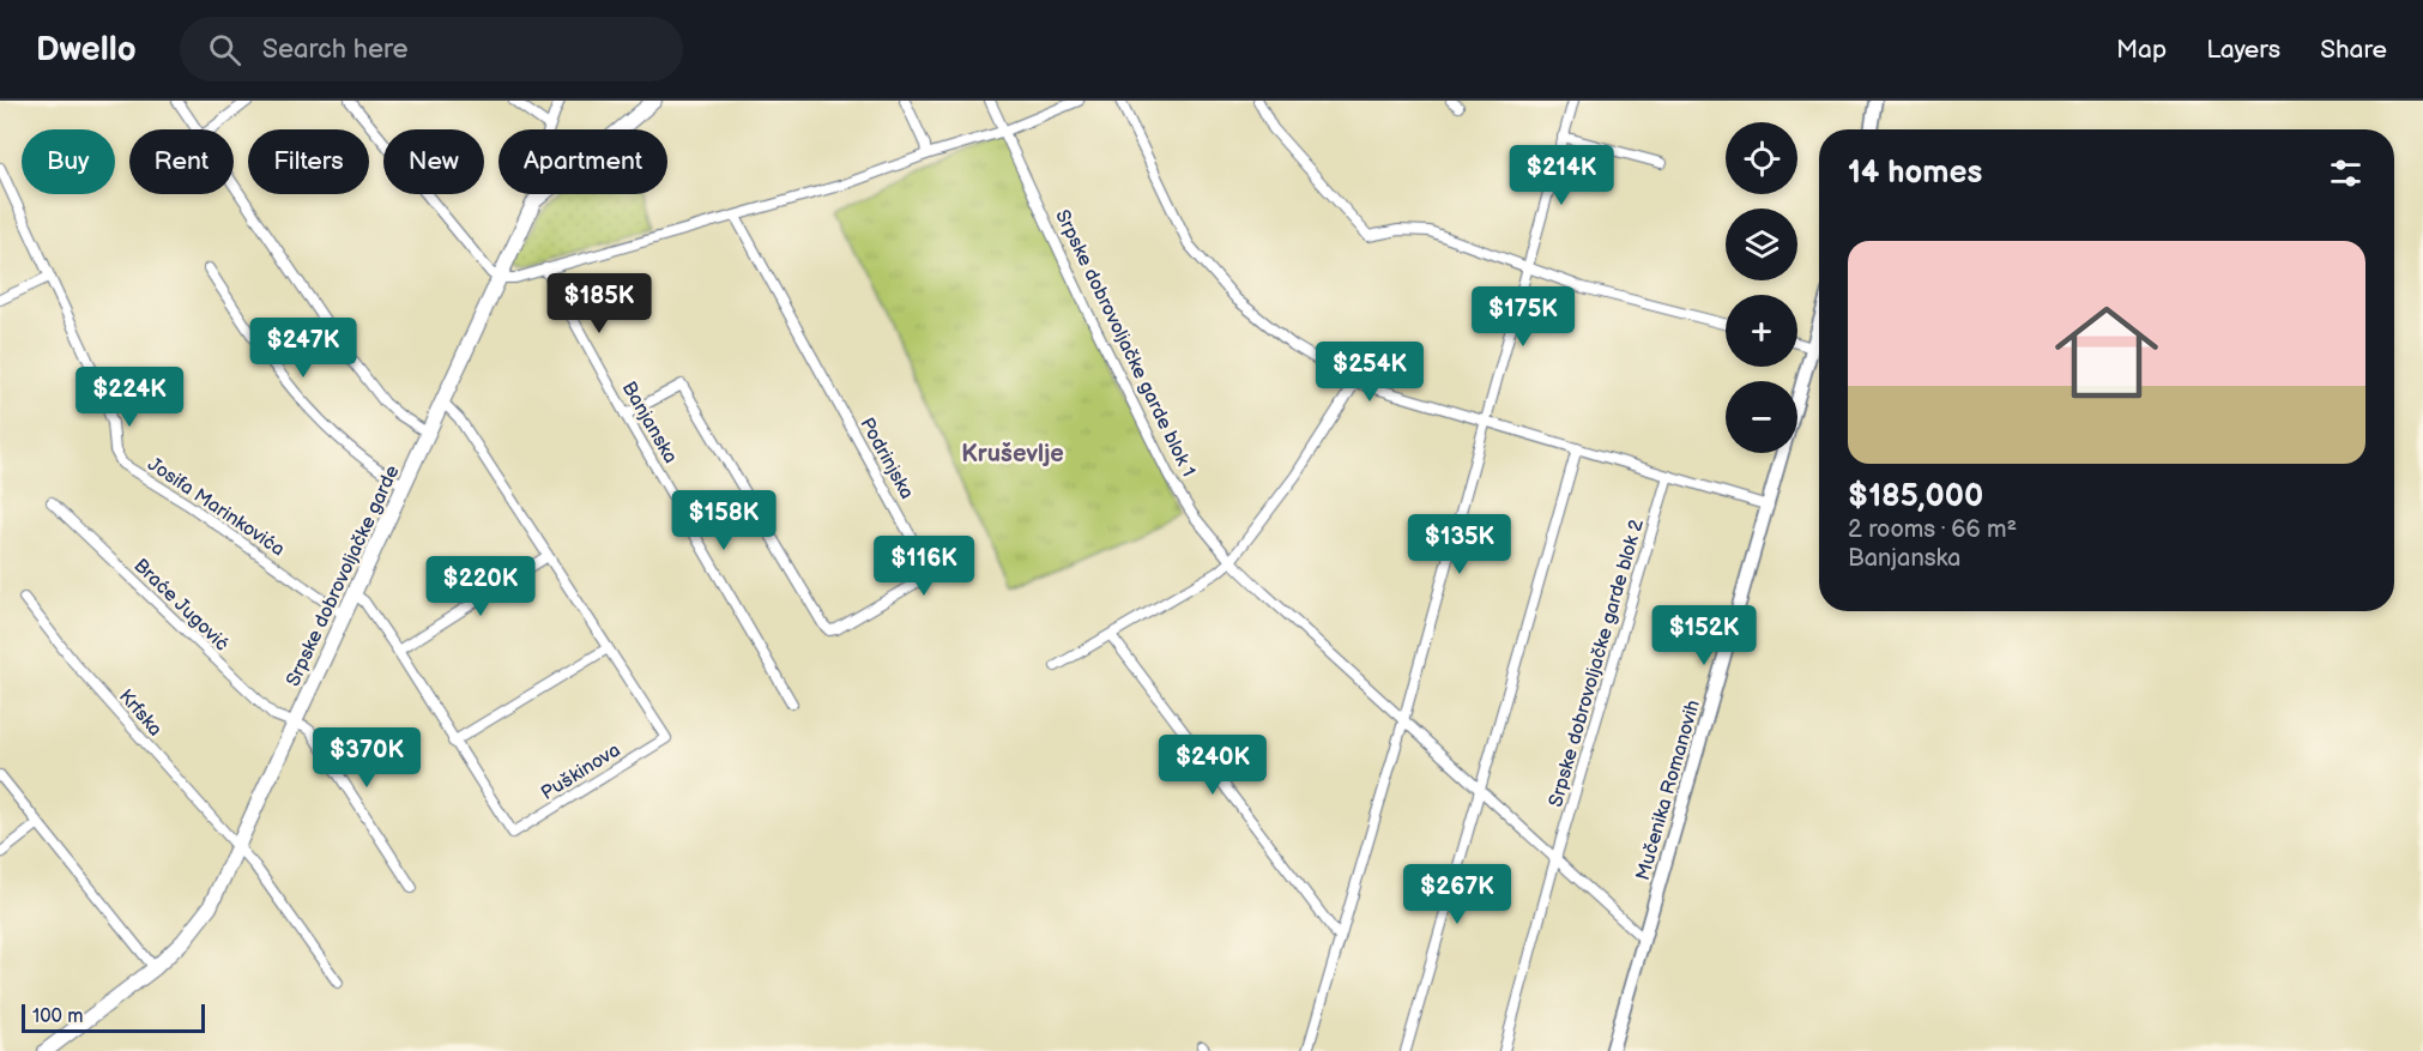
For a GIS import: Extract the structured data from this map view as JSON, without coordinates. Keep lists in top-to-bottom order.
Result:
{
  "streets": {
    "main road": ["Srpske dobrovoljačke garde"],
    "street": [
      "Srpske dobrovoljačke garde blok 1",
      "Banjanska",
      "Podrinjska",
      "Josifa Marinkovića",
      "Braće Jugović",
      "Srpske dobrovoljačke garde blok 2",
      "Krfska",
      "Puškinova",
      "Mučenika Romanovih"
    ]
  },
  "crossings": [
    ["Srpske dobrovoljačke garde blok 1", "Srpske dobrovoljačke garde blok 2"],
    ["Srpske dobrovoljačke garde blok 1", "Mučenika Romanovih"],
    ["Banjanska", "Podrinjska"],
    ["Josifa Marinkovića", "Srpske dobrovoljačke garde"],
    ["Srpske dobrovoljačke garde", "Braće Jugović"],
    ["Srpske dobrovoljačke garde", "Krfska"],
    ["Srpske dobrovoljačke garde", "Puškinova"]
  ],
  "districts": ["Kruševlje"],
  "scale_bar": "100 m",
  "page": {
    "header": "Dwello",
    "search": "Search here",
    "nav": ["Map", "Layers", "Share"],
    "map_buttons": ["+", "−"],
    "chip": [
      "Buy",
      "Rent",
      "Filters",
      "New",
      "Apartment"
    ],
    "heading": "14 homes",
    "price": [
      "$214K",
      "$185K",
      "$175K",
      "$247K",
      "$254K",
      "$224K",
      "$158K",
      "$135K",
      "$116K",
      "$220K",
      "$152K",
      "$370K",
      "$240K",
      "$267K"
    ],
    "list": [
      {
        "name": "$185,000",
        "note": "2 rooms · 66 m² · Banjanska"
      }
    ],
    "scale": "100 m"
  }
}
